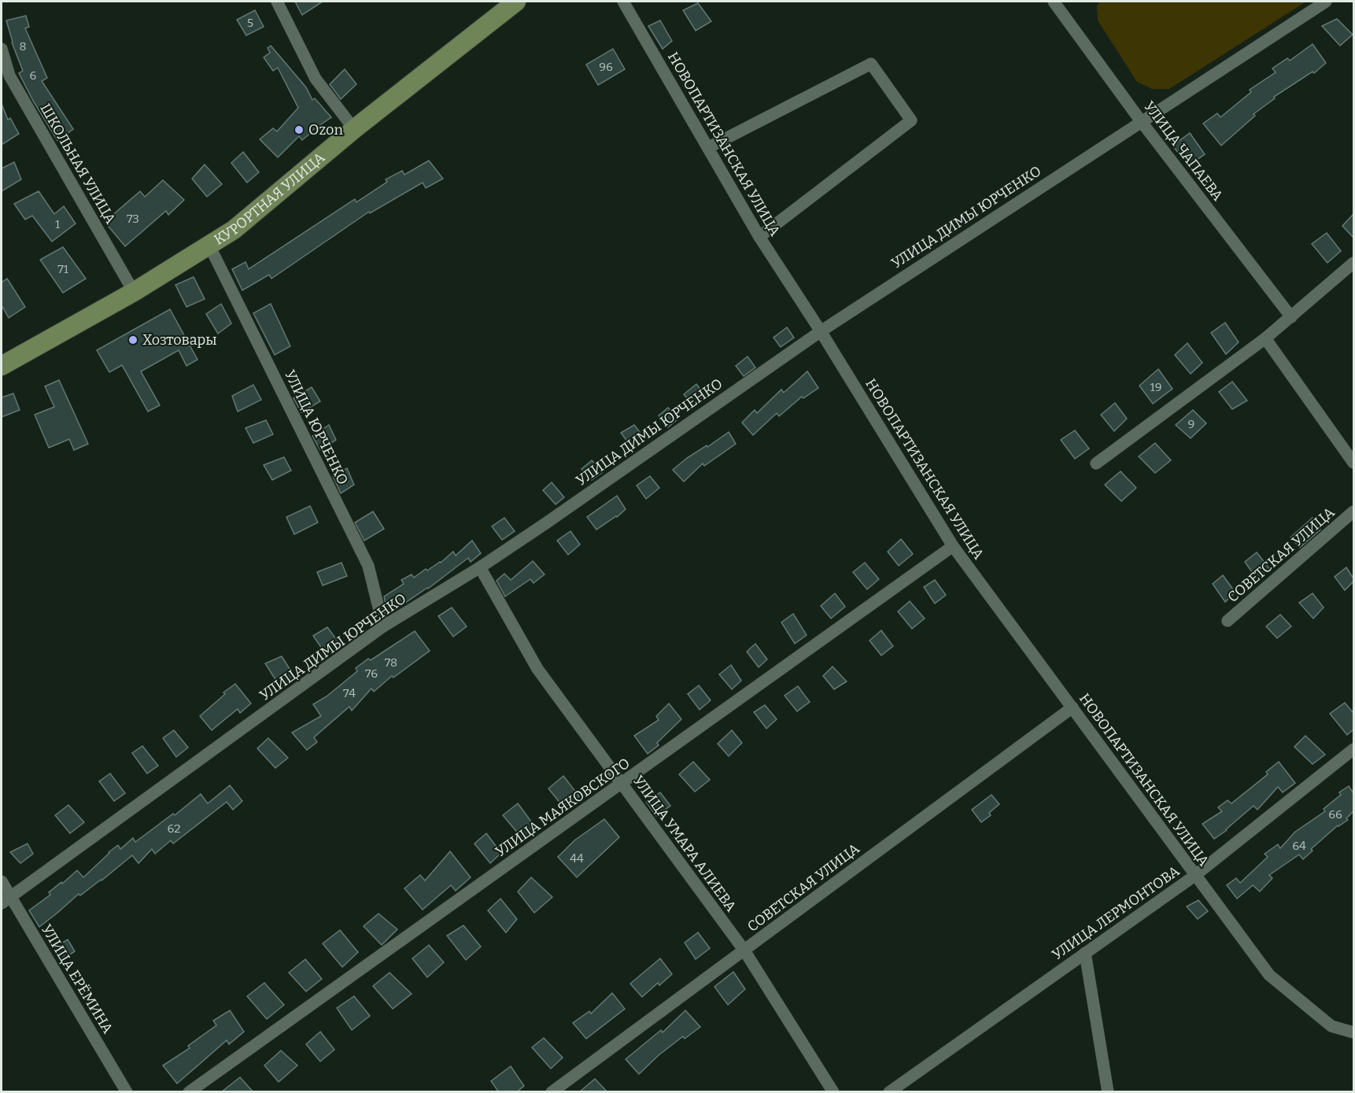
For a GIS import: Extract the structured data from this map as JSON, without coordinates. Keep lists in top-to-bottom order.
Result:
{
  "streets": {
    "main road": ["КУРОРТНАЯ УЛИЦА"],
    "street": [
      "НОВОПАРТИЗАНСКАЯ УЛИЦА",
      "УЛИЦА ЧАПАЕВА",
      "ШКОЛЬНАЯ УЛИЦА",
      "УЛИЦА ДИМЫ ЮРЧЕНКО",
      "УЛИЦА ЮРЧЕНКО",
      "СОВЕТСКАЯ УЛИЦА",
      "УЛИЦА МАЯКОВСКОГО",
      "УЛИЦА УМАРА АЛИЕВА",
      "УЛИЦА ЛЕРМОНТОВА",
      "УЛИЦА ЕРЁМИНА"
    ]
  },
  "crossings": [
    ["НОВОПАРТИЗАНСКАЯ УЛИЦА", "УЛИЦА ДИМЫ ЮРЧЕНКО"],
    ["НОВОПАРТИЗАНСКАЯ УЛИЦА", "СОВЕТСКАЯ УЛИЦА"],
    ["НОВОПАРТИЗАНСКАЯ УЛИЦА", "УЛИЦА МАЯКОВСКОГО"],
    ["НОВОПАРТИЗАНСКАЯ УЛИЦА", "УЛИЦА ЛЕРМОНТОВА"],
    ["УЛИЦА ЧАПАЕВА", "УЛИЦА ДИМЫ ЮРЧЕНКО"],
    ["ШКОЛЬНАЯ УЛИЦА", "КУРОРТНАЯ УЛИЦА"],
    ["КУРОРТНАЯ УЛИЦА", "УЛИЦА ЮРЧЕНКО"],
    ["УЛИЦА ДИМЫ ЮРЧЕНКО", "УЛИЦА ЮРЧЕНКО"],
    ["УЛИЦА ДИМЫ ЮРЧЕНКО", "УЛИЦА УМАРА АЛИЕВА"],
    ["УЛИЦА ДИМЫ ЮРЧЕНКО", "УЛИЦА ЕРЁМИНА"],
    ["СОВЕТСКАЯ УЛИЦА", "УЛИЦА УМАРА АЛИЕВА"],
    ["УЛИЦА МАЯКОВСКОГО", "УЛИЦА УМАРА АЛИЕВА"]
  ],
  "places": ["Ozon", "Хозтовары"],
  "house_numbers": [
    "5",
    "8",
    "96",
    "6",
    "73",
    "1",
    "71",
    "19",
    "9",
    "78",
    "76",
    "74",
    "66",
    "62",
    "64",
    "44"
  ]
}
